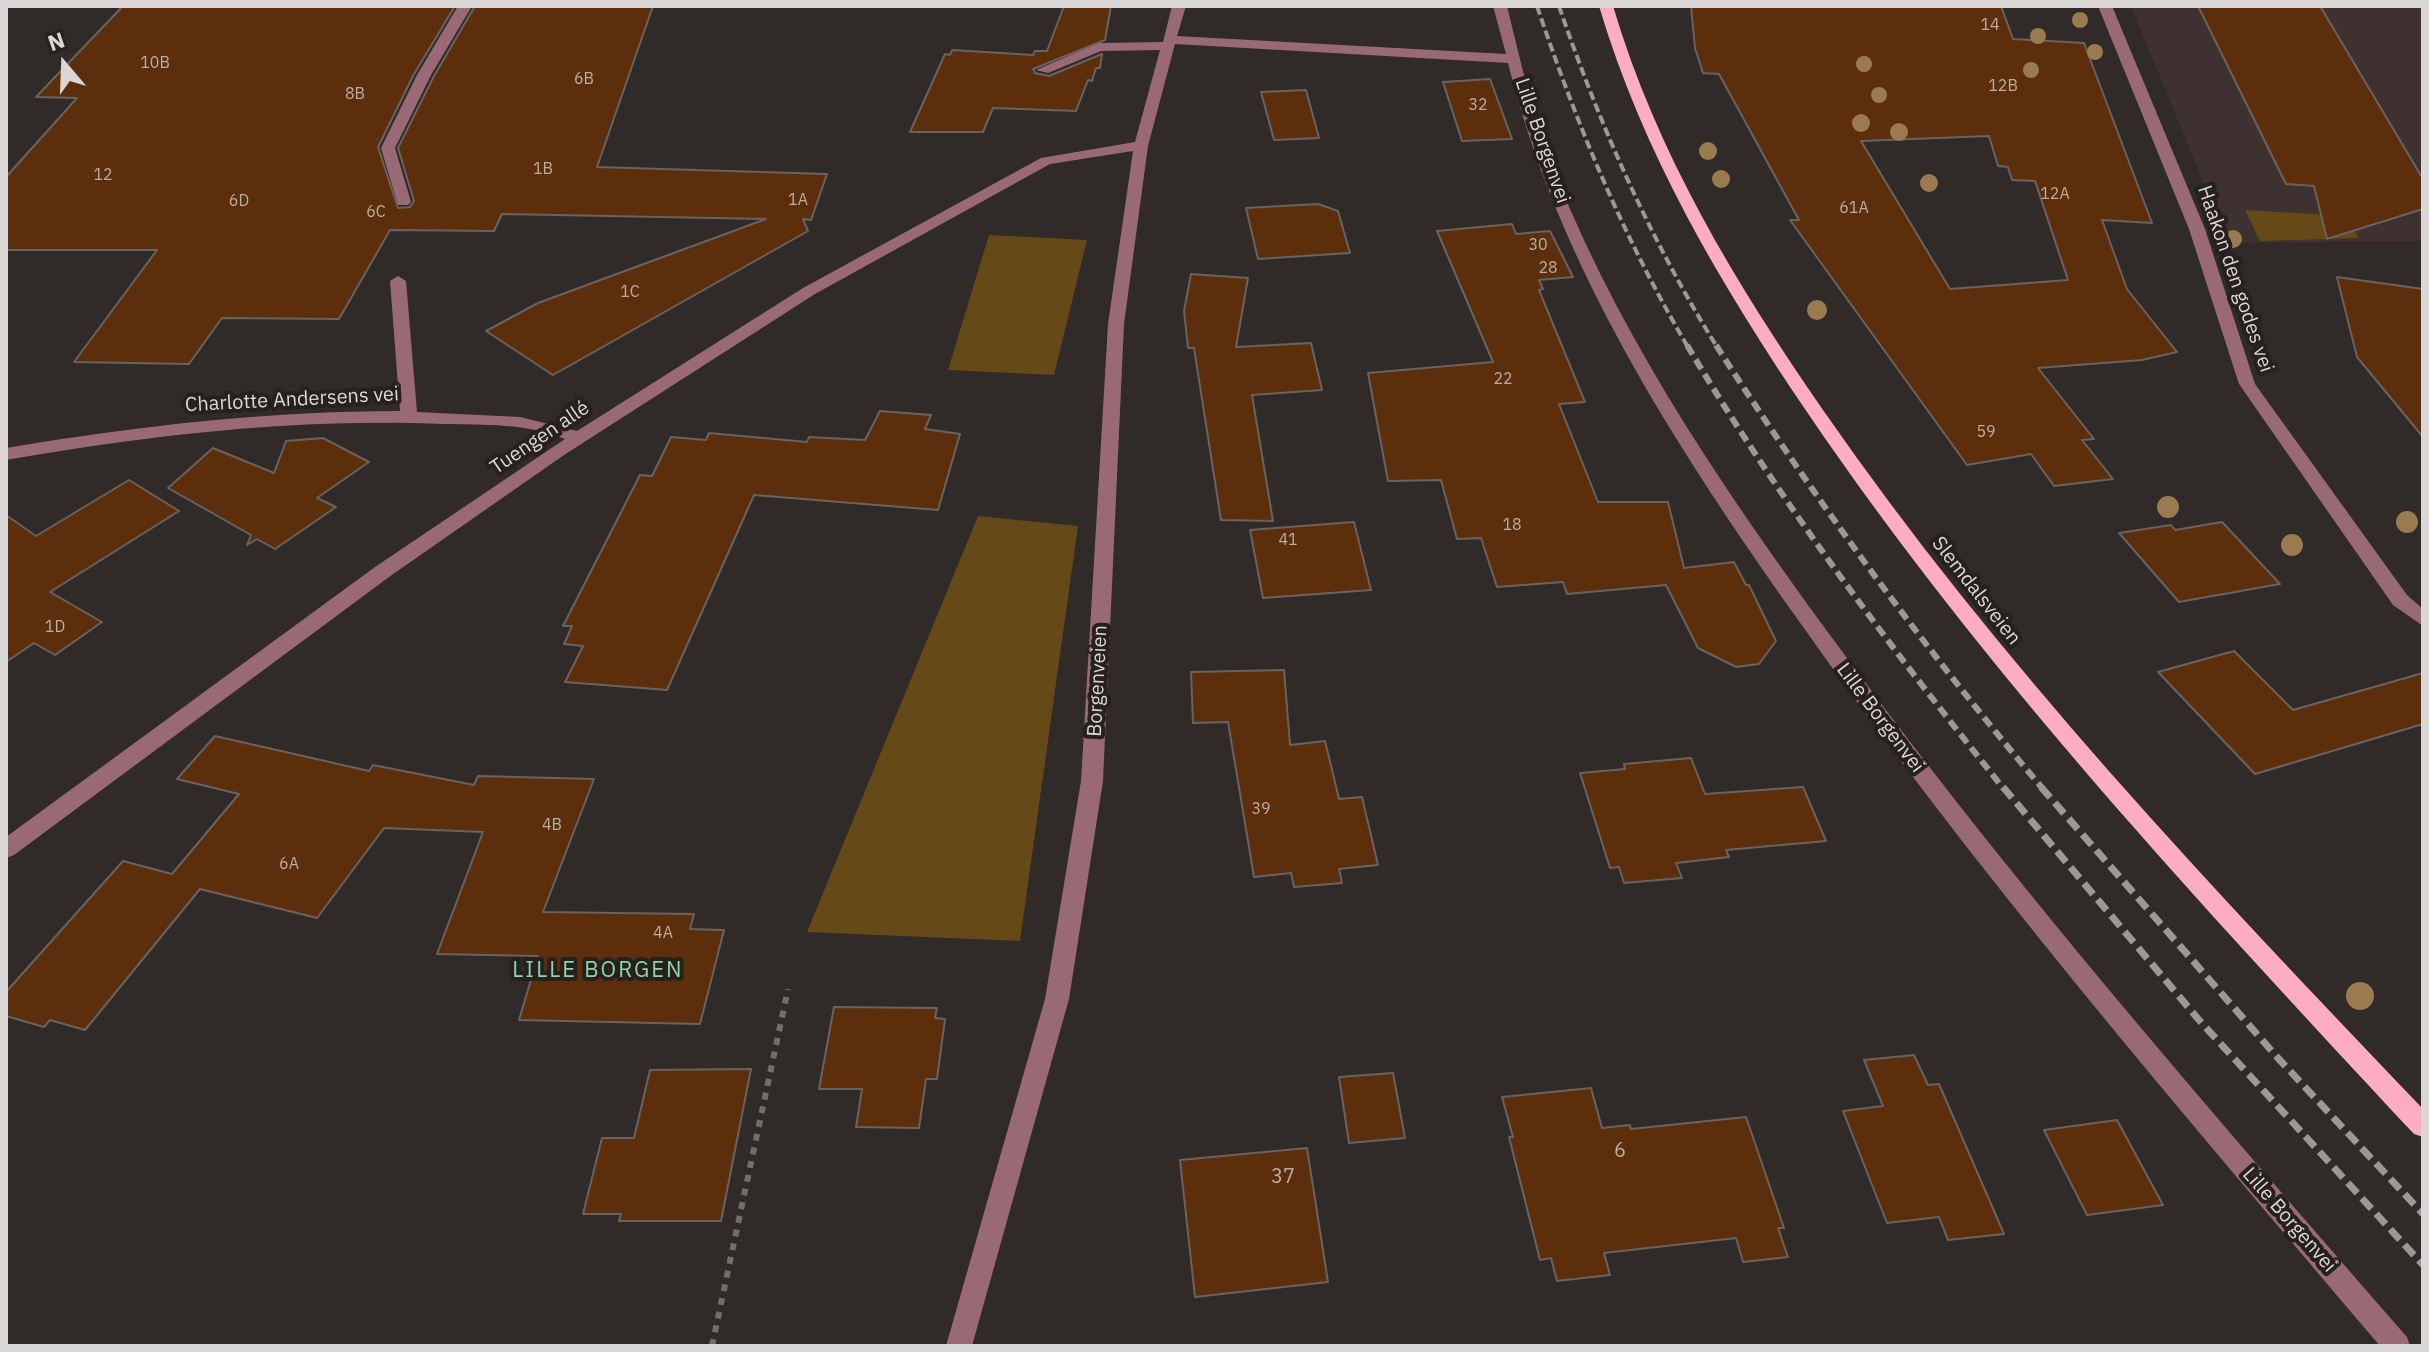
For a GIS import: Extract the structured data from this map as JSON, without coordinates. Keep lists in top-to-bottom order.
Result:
{
  "streets": {
    "main road": ["Slemdalsveien"],
    "street": [
      "Lille Borgenvei",
      "Haakon den godes vei",
      "Charlotte Andersens vei",
      "Tuengen allé",
      "Borgenveien"
    ]
  },
  "crossings": [
    ["Charlotte Andersens vei", "Tuengen allé"],
    ["Tuengen allé", "Borgenveien"]
  ],
  "districts": ["LILLE BORGEN"],
  "house_numbers": [
    "14",
    "10B",
    "6B",
    "12B",
    "8B",
    "32",
    "1B",
    "12",
    "12A",
    "1A",
    "6D",
    "61A",
    "6C",
    "30",
    "28",
    "1C",
    "22",
    "59",
    "18",
    "41",
    "1D",
    "39",
    "4B",
    "6A",
    "4A",
    "6",
    "37"
  ],
  "north": "top"
}
